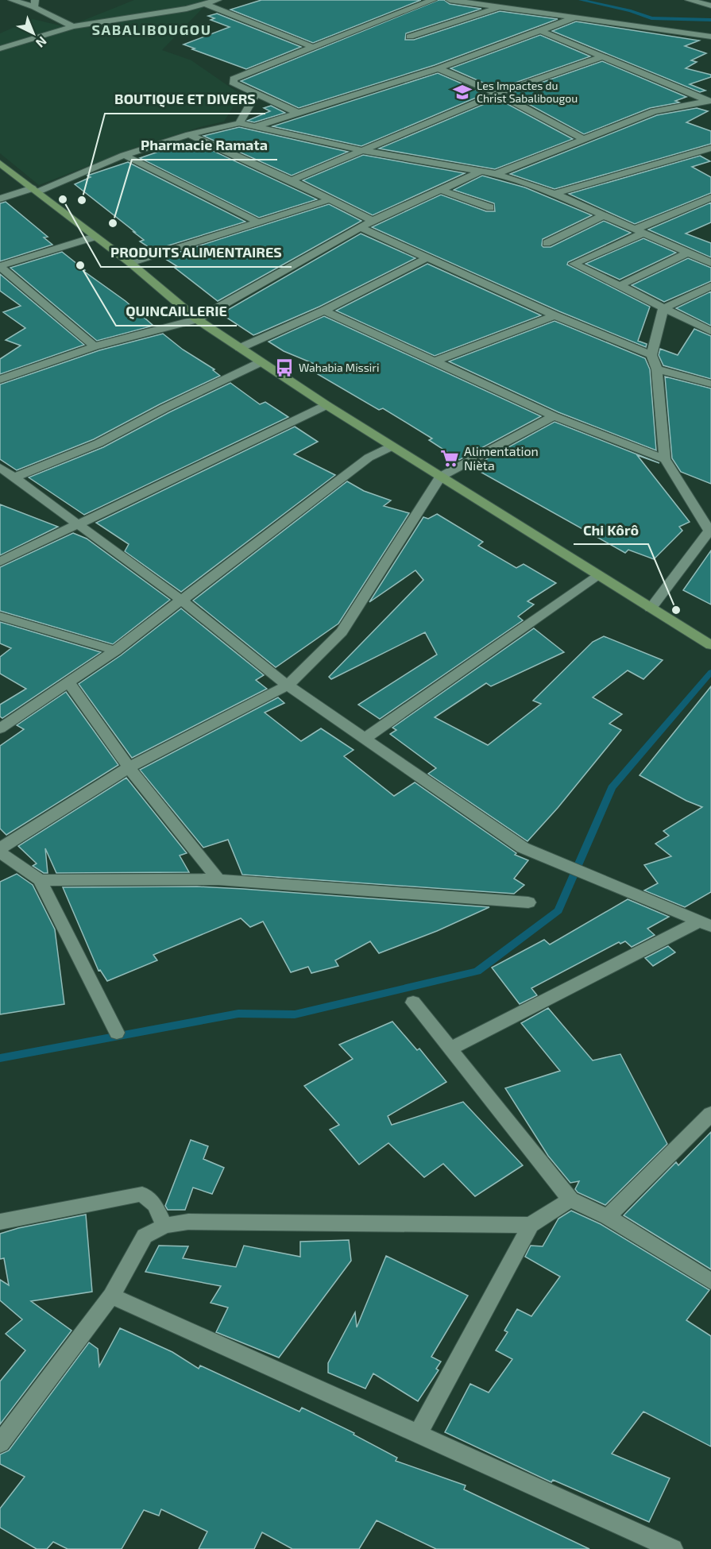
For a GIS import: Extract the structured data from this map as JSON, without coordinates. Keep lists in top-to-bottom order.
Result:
{
  "districts": ["SABALIBOUGOU"],
  "places": {
    "school or university": ["Les Impactes du Christ Sabalibougou"],
    "other": [
      "PRODUITS ALIMENTAIRES",
      "BOUTIQUE ET DIVERS",
      "Pharmacie Ramata",
      "QUINCAILLERIE",
      "Chi Kôrô"
    ],
    "bus stop": ["Wahabia Missiri"],
    "supermarket": ["Alimentation Nièta"]
  },
  "north": "bottom right"
}
